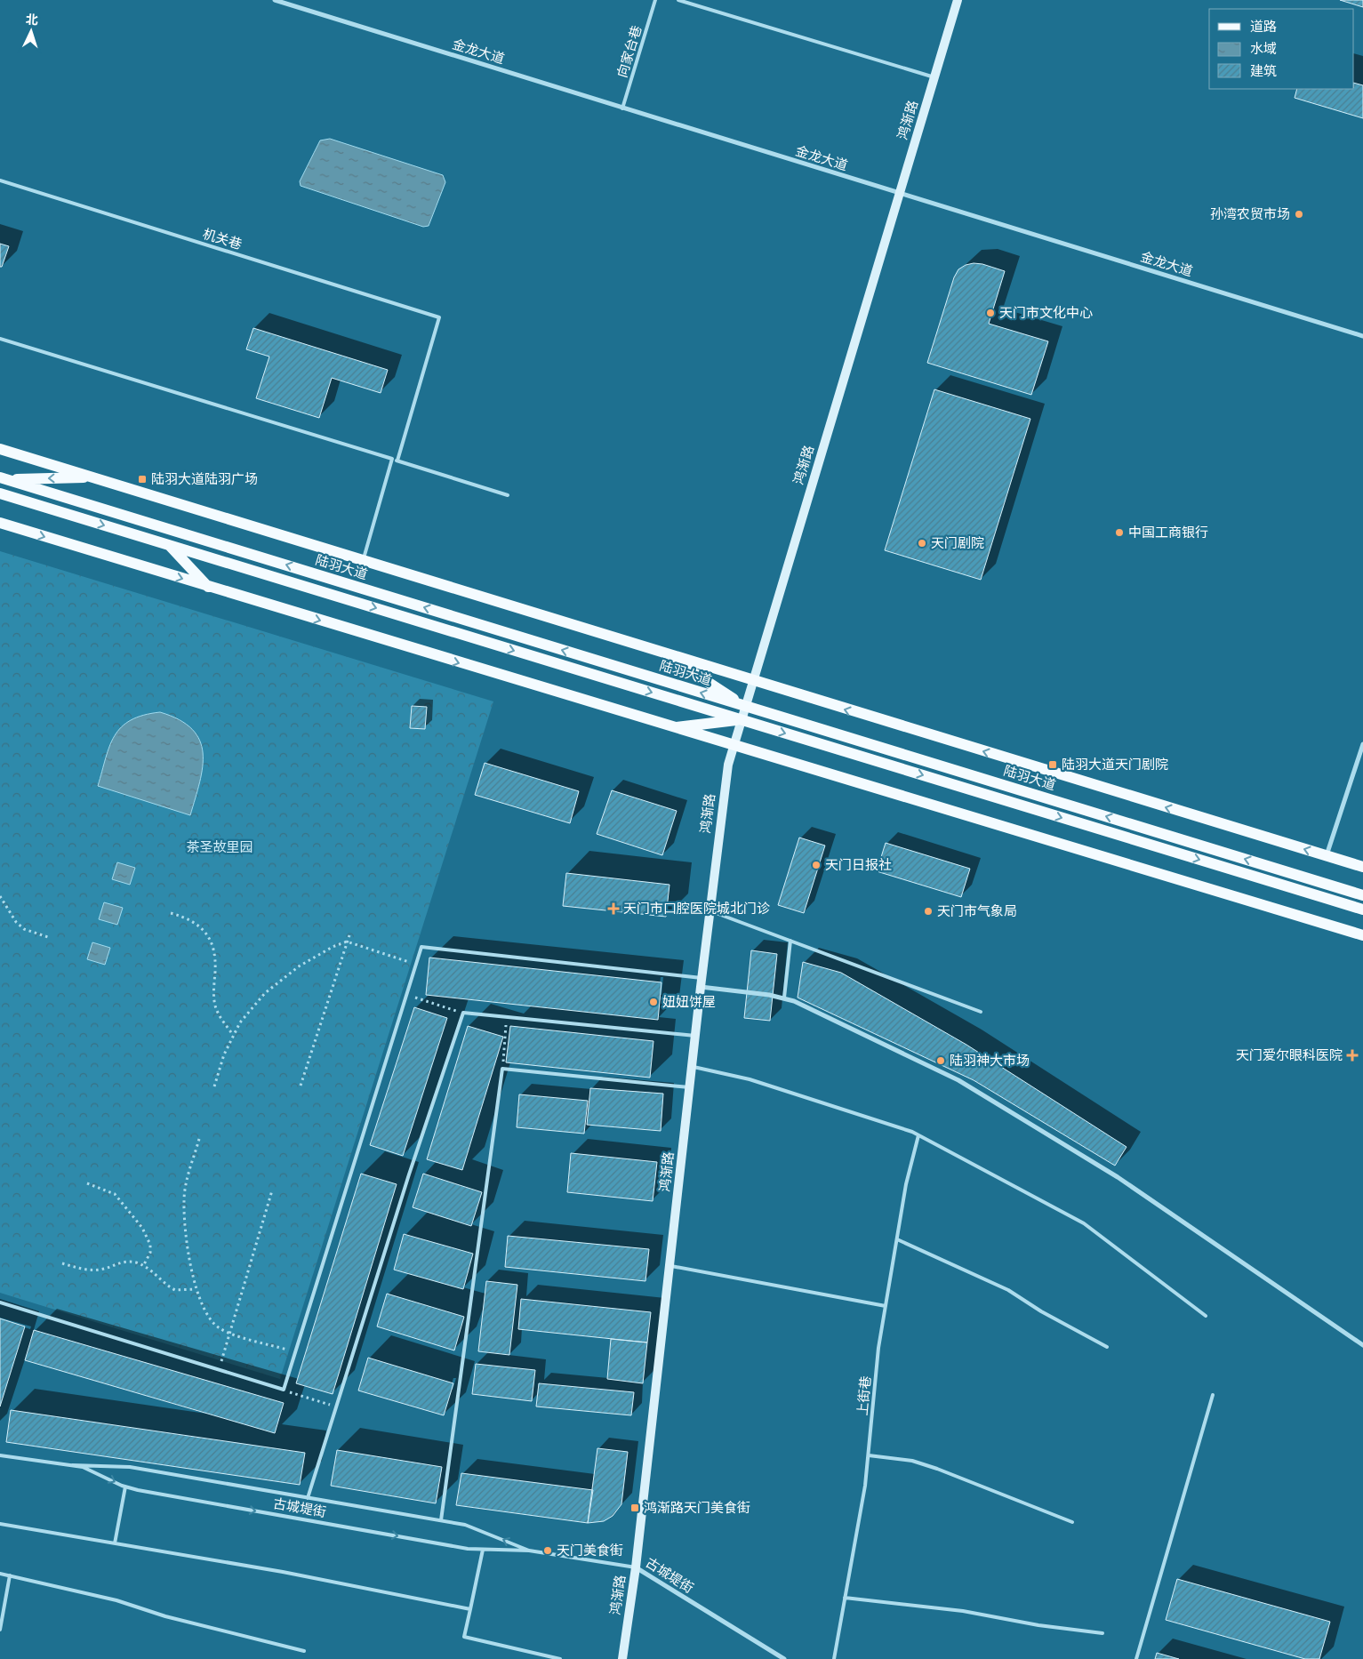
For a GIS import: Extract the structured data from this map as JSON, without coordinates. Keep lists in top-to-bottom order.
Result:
{
  "streets": {
    "main road": ["陆羽大道"],
    "street": ["金龙大道", "鸿渐路", "古城堤街"],
    "lane": ["向家台巷", "机关巷", "上街巷"]
  },
  "crossings": [
    ["金龙大道", "向家台巷"],
    ["金龙大道", "鸿渐路"],
    ["鸿渐路", "陆羽大道"],
    ["鸿渐路", "古城堤街"]
  ],
  "parks": ["茶圣故里园"],
  "places": {
    "other": [
      "孙湾农贸市场",
      "天门市文化中心",
      "中国工商银行",
      "天门剧院",
      "天门日报社",
      "天门市气象局",
      "妞妞饼屋",
      "陆羽神大市场",
      "天门美食街"
    ],
    "transit": ["陆羽大道陆羽广场", "陆羽大道天门剧院", "鸿渐路天门美食街"],
    "health": ["天门市口腔医院城北门诊", "天门爱尔眼科医院"]
  },
  "legend": ["道路", "水域", "建筑"],
  "north": "top"
}
